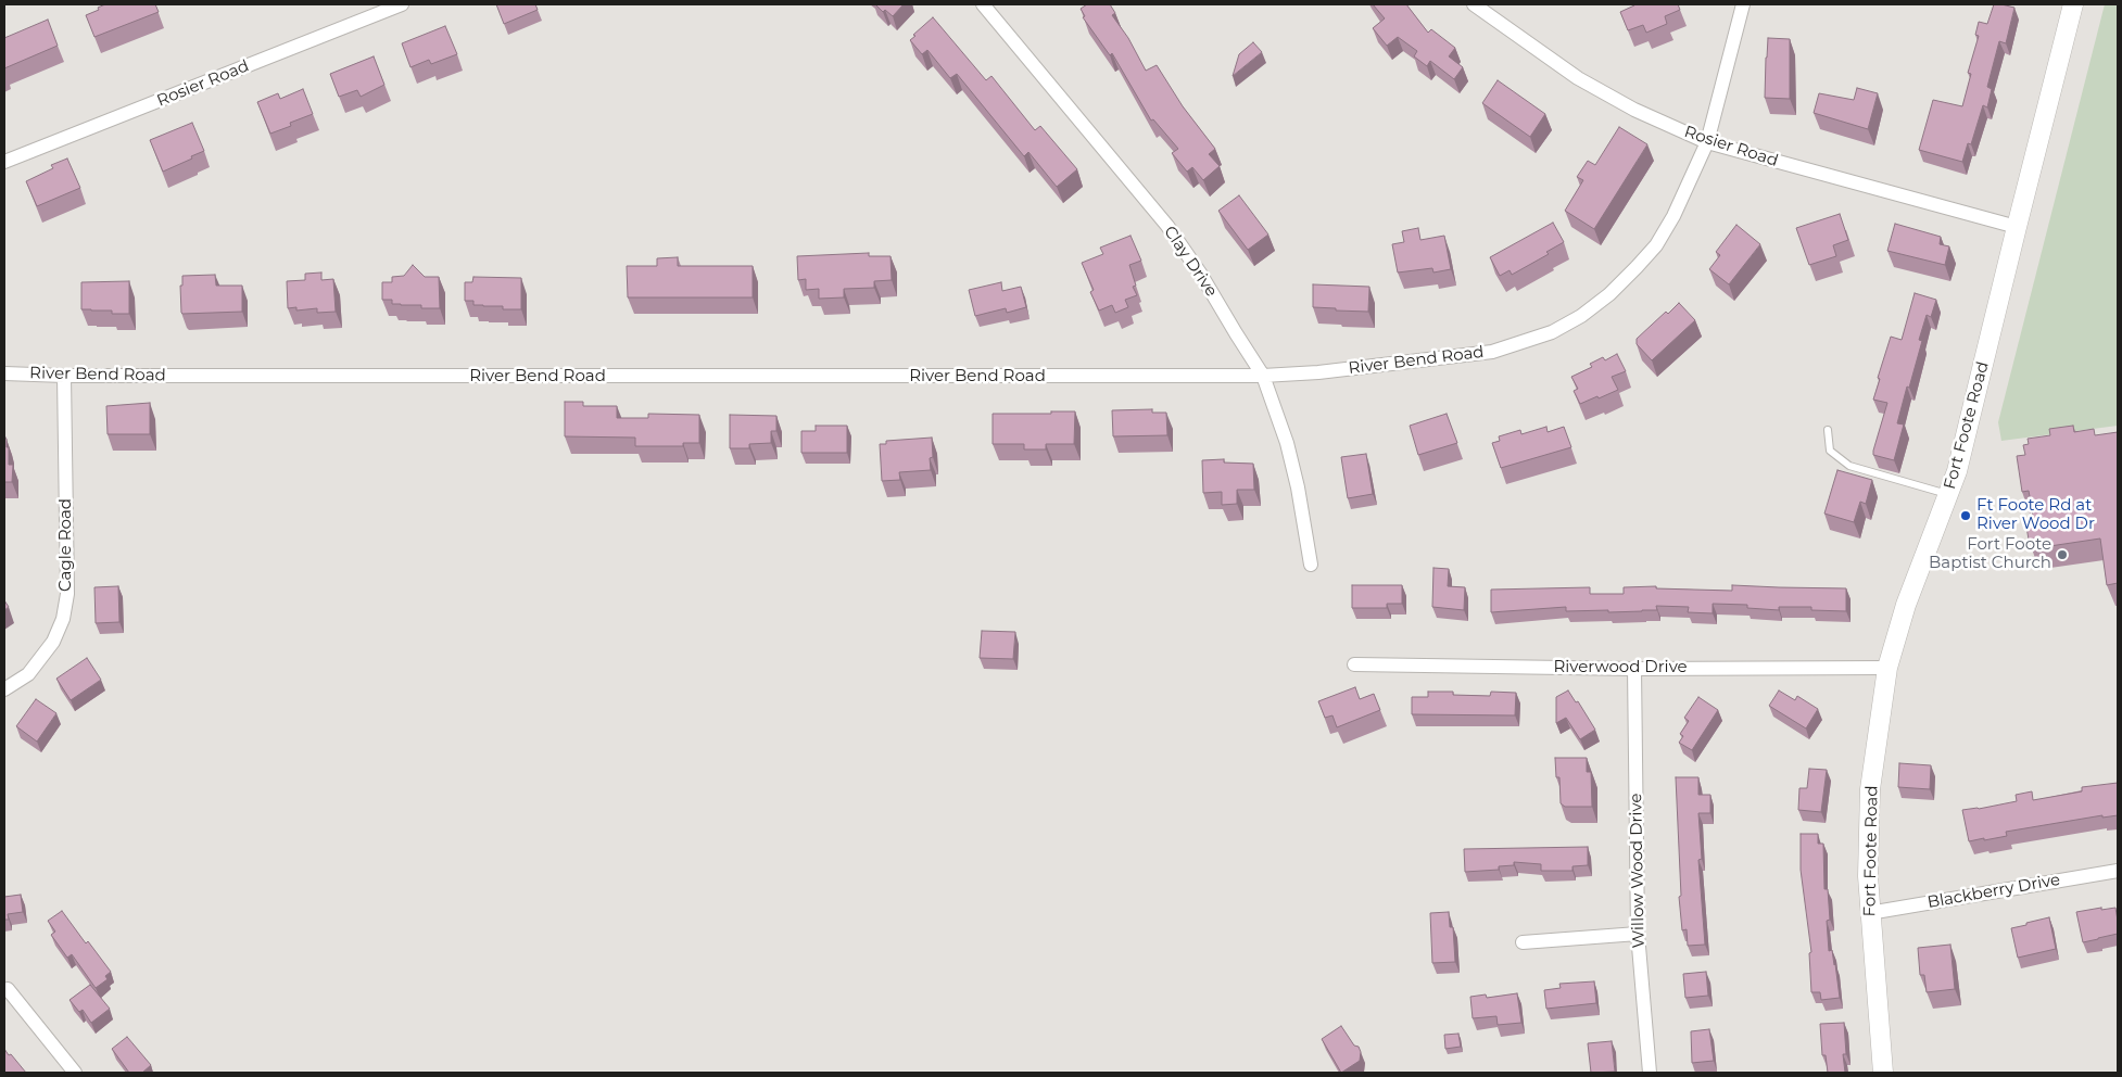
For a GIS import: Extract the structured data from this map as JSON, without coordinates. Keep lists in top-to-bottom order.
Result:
{
  "streets": {
    "street": [
      "Rosier Road",
      "Clay Drive",
      "River Bend Road",
      "Fort Foote Road",
      "Cagle Road",
      "Riverwood Drive",
      "Willow Wood Drive",
      "Blackberry Drive"
    ]
  },
  "crossings": [
    ["Rosier Road", "River Bend Road"],
    ["Rosier Road", "Fort Foote Road"],
    ["Clay Drive", "River Bend Road"],
    ["River Bend Road", "Cagle Road"],
    ["Fort Foote Road", "Riverwood Drive"],
    ["Fort Foote Road", "Blackberry Drive"],
    ["Riverwood Drive", "Willow Wood Drive"]
  ],
  "places": ["Ft Foote Rd at River Wood Dr", "Fort Foote Baptist Church"]
}
